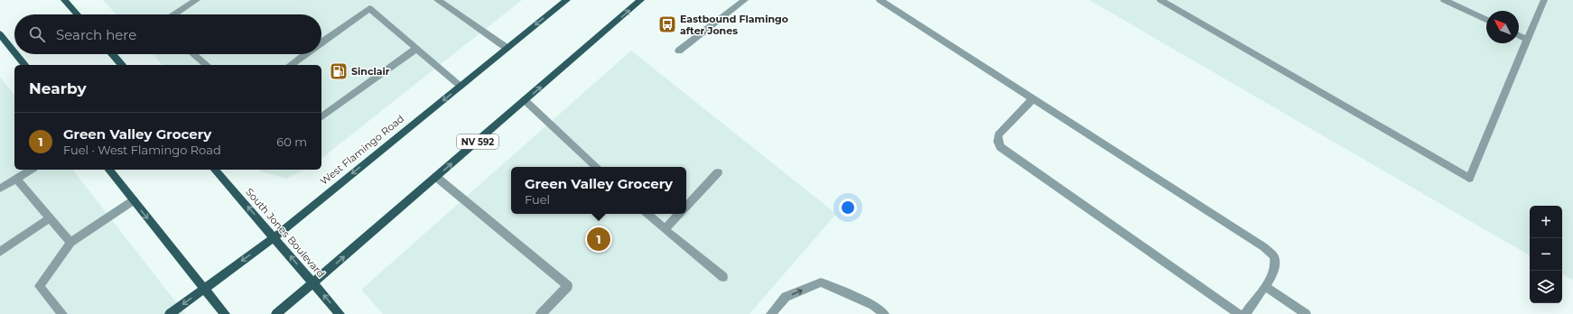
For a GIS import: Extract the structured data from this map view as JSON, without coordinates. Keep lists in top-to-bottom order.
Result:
{
  "streets": {
    "main road": ["NV 592", "West Flamingo Road", "South Jones Boulevard"]
  },
  "crossings": [
    ["NV 592", "South Jones Boulevard"],
    ["West Flamingo Road", "South Jones Boulevard"]
  ],
  "one_way": ["South Jones Boulevard"],
  "places": {
    "bus stop": ["Eastbound Flamingo after Jones"],
    "fuel station": ["Sinclair"]
  },
  "north": "top left",
  "page": {
    "search": "Search here",
    "heading": "Nearby",
    "list": [
      {
        "mark": "1",
        "name": "Green Valley Grocery",
        "note": "Fuel · West Flamingo Road",
        "value": "60 m"
      }
    ],
    "popup": ["Green Valley Grocery", "Fuel"],
    "map_buttons": ["+", "−"],
    "pins": "1"
  }
}
